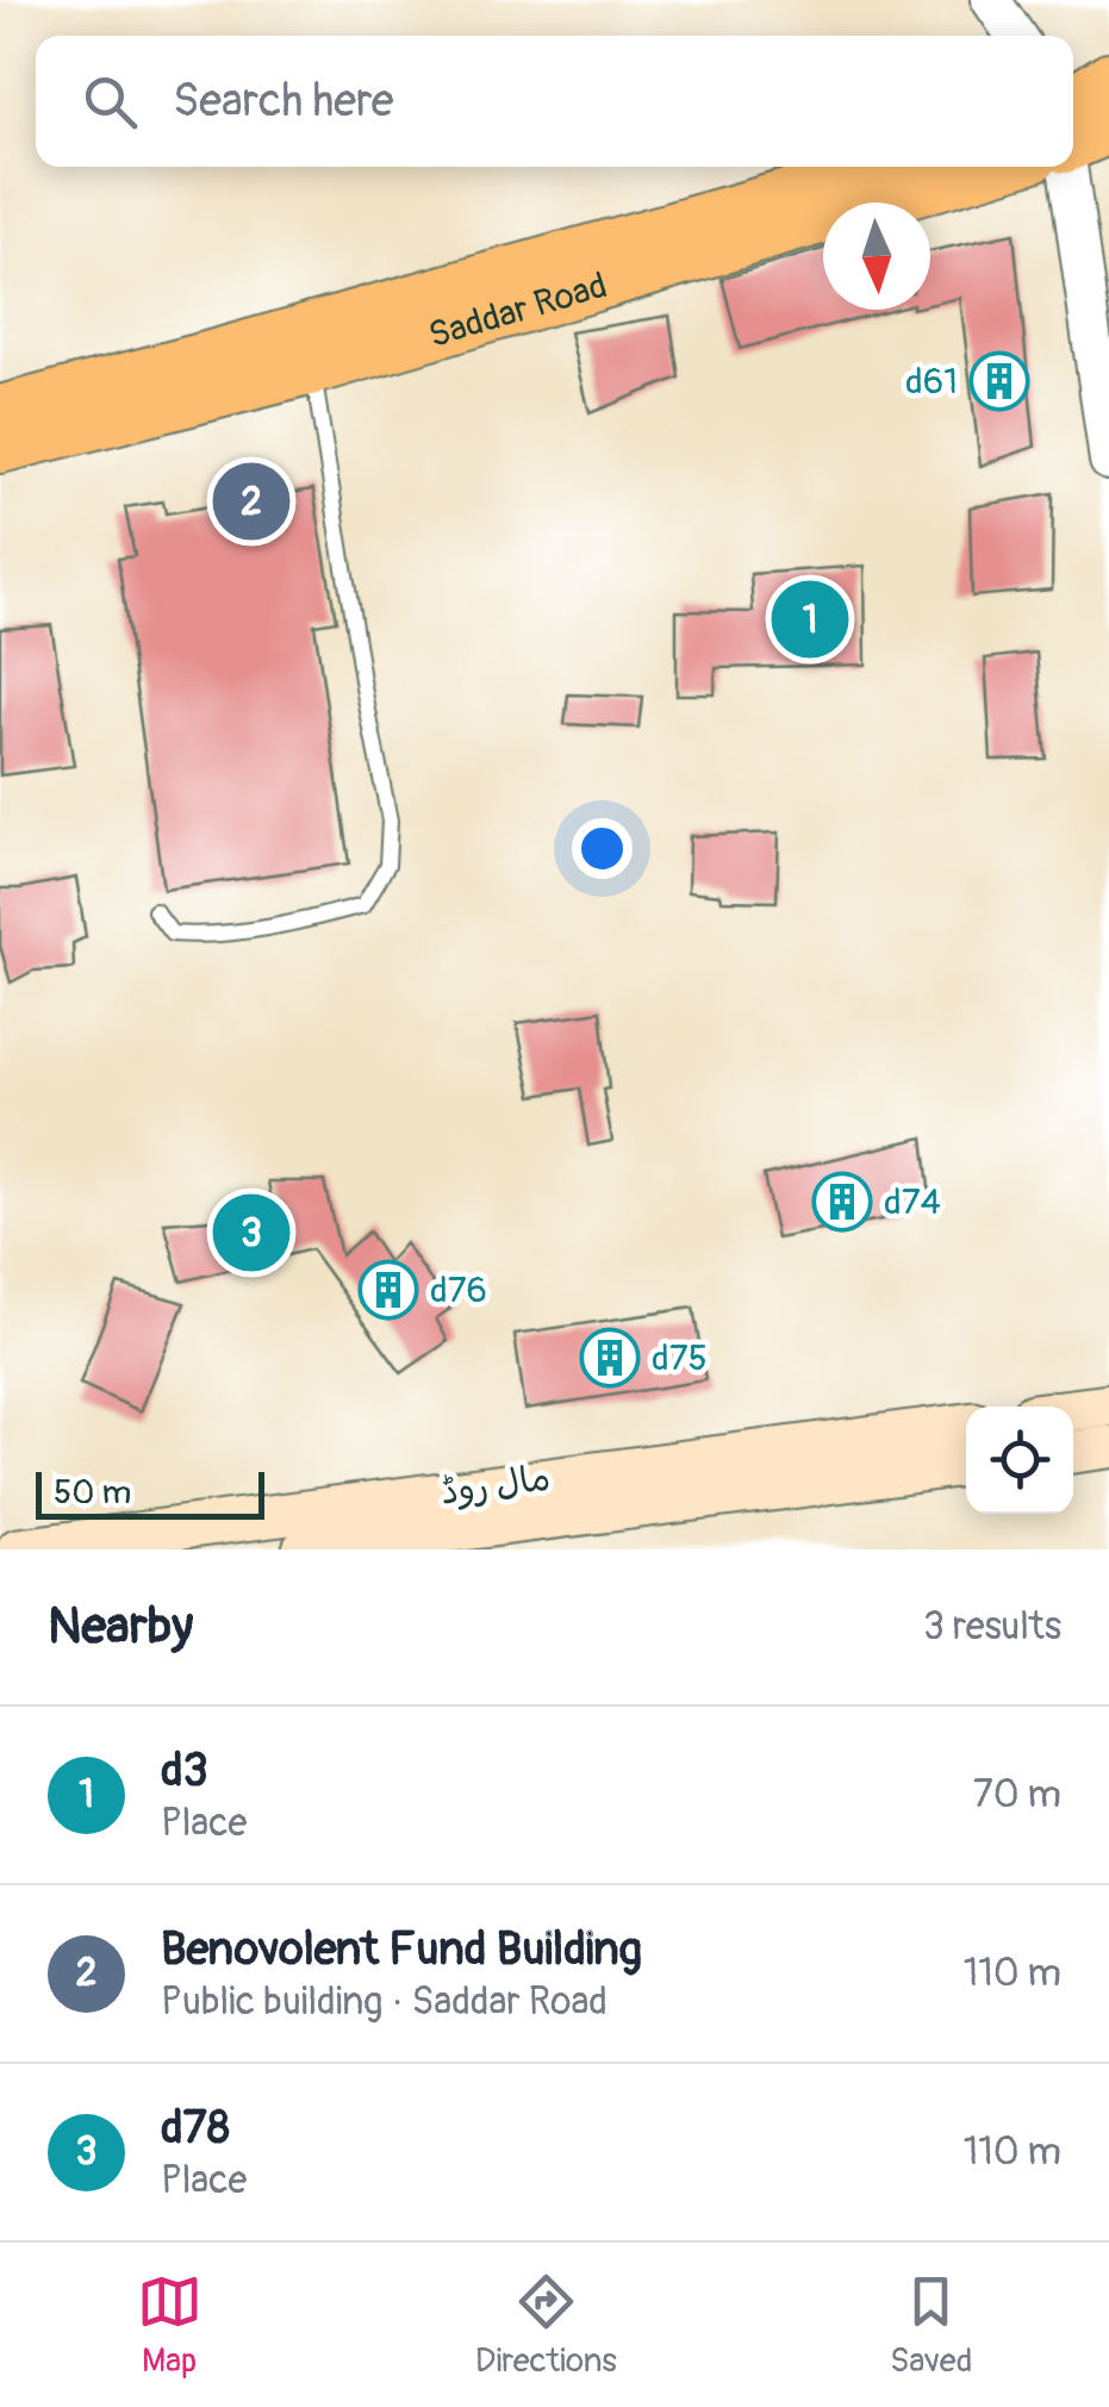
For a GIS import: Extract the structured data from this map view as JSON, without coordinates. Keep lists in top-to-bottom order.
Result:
{
  "streets": {
    "main road": ["Saddar Road", "مال روڈ"]
  },
  "places": {
    "building": [
      "d61",
      "d74",
      "d76",
      "d75"
    ]
  },
  "scale_bar": "50 m",
  "north": "bottom",
  "page": {
    "search": "Search here",
    "pins": ["2", "1", "3"],
    "scale": "50 m",
    "heading": ["Nearby", "3 results"],
    "list": [
      {
        "mark": "1",
        "name": "d3",
        "note": "Place",
        "value": "70 m"
      },
      {
        "mark": "2",
        "name": "Benovolent Fund Building",
        "note": "Public building · Saddar Road",
        "value": "110 m"
      },
      {
        "mark": "3",
        "name": "d78",
        "note": "Place",
        "value": "110 m"
      }
    ],
    "nav": ["Map", "Directions", "Saved"]
  }
}
